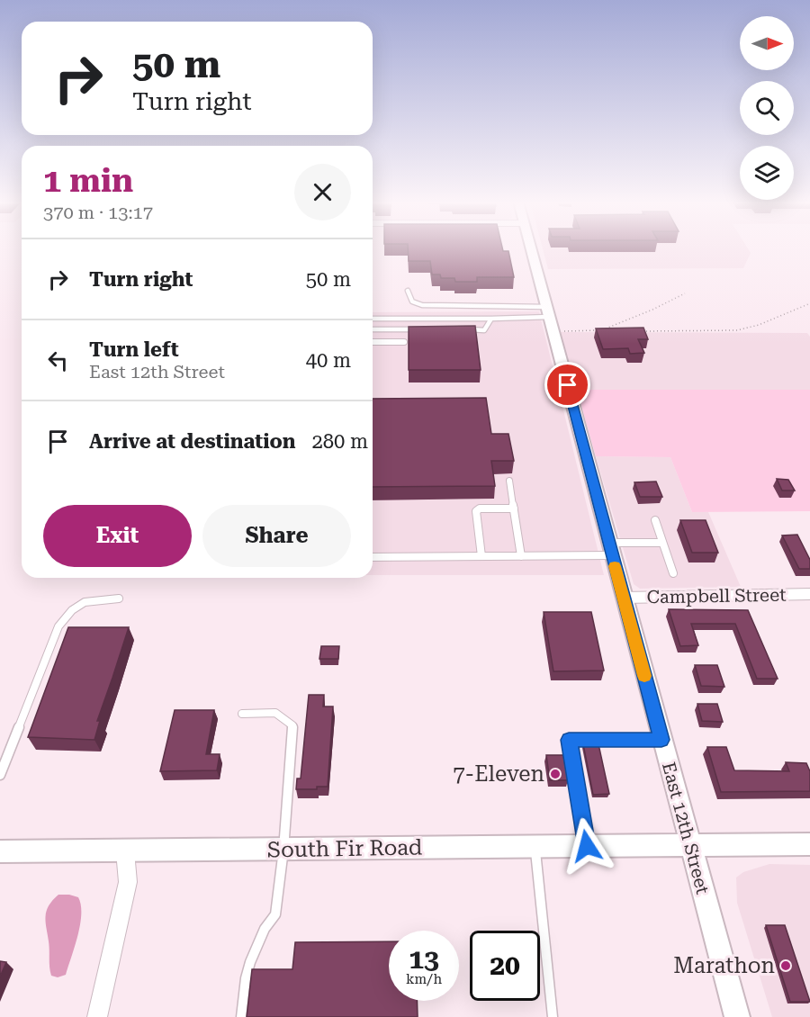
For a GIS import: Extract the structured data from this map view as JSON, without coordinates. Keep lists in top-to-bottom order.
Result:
{
  "streets": {
    "street": ["Campbell Street", "East 12th Street", "South Fir Road"]
  },
  "crossings": [
    ["Campbell Street", "East 12th Street"],
    ["East 12th Street", "South Fir Road"]
  ],
  "places": ["7-Eleven", "Marathon"],
  "north": "right",
  "page": {
    "turn": ["50 m", "Turn right"],
    "heading": ["1 min", "370 m · 13:17"],
    "list": [
      {
        "name": "Turn right",
        "value": "50 m"
      },
      {
        "name": "Turn left",
        "note": "East 12th Street",
        "value": "40 m"
      },
      {
        "name": "Arrive at destination",
        "value": "280 m"
      }
    ],
    "buttons": ["Exit", "Share"],
    "speed": "13 km/h",
    "limit": "20"
  }
}
